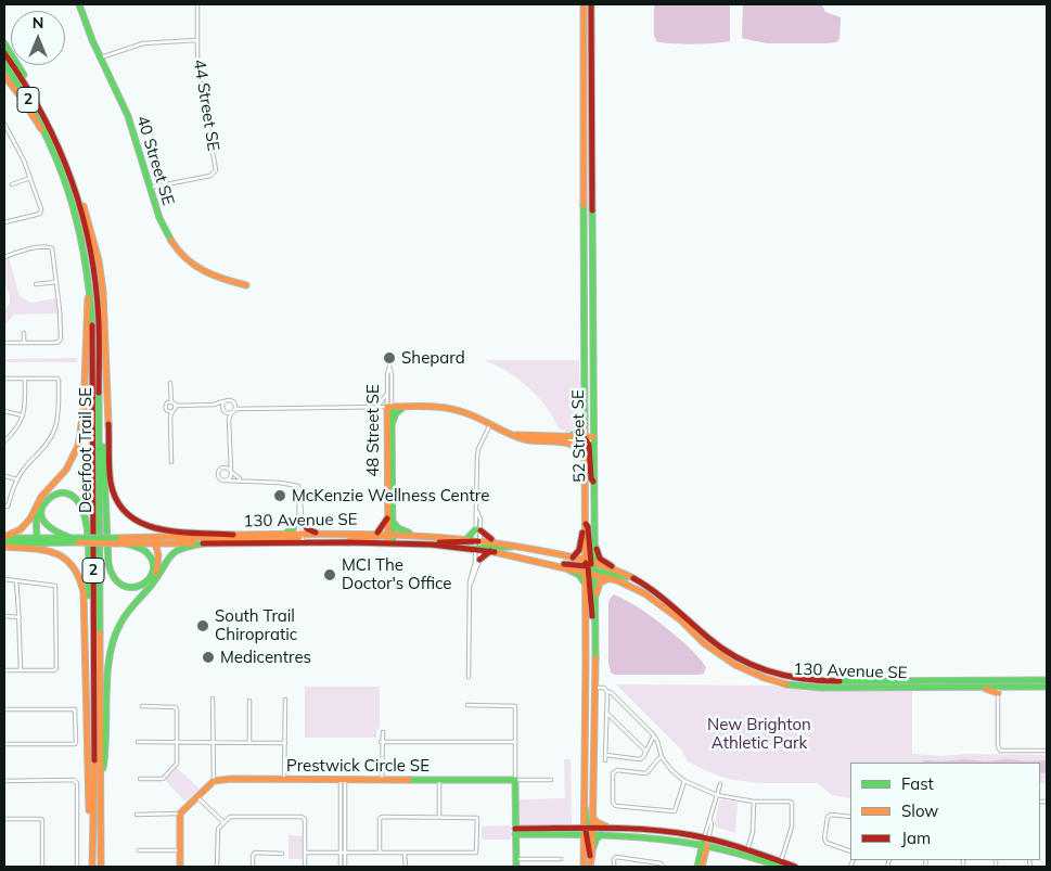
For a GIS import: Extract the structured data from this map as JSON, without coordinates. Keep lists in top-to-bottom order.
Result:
{
  "streets": {
    "main road": [
      "2",
      "40 Street SE",
      "48 Street SE",
      "52 Street SE",
      "Deerfoot Trail SE",
      "130 Avenue SE",
      "Prestwick Circle SE"
    ],
    "street": ["44 Street SE"]
  },
  "crossings": [
    ["44 Street SE", "40 Street SE"],
    ["48 Street SE", "130 Avenue SE"],
    ["52 Street SE", "130 Avenue SE"]
  ],
  "parks": ["New Brighton Athletic Park"],
  "places": [
    "Shepard",
    "McKenzie Wellness Centre",
    "MCI The Doctor's Office",
    "South Trail Chiropratic",
    "Medicentres"
  ],
  "legend": ["Fast", "Slow", "Jam"],
  "north": "top"
}
